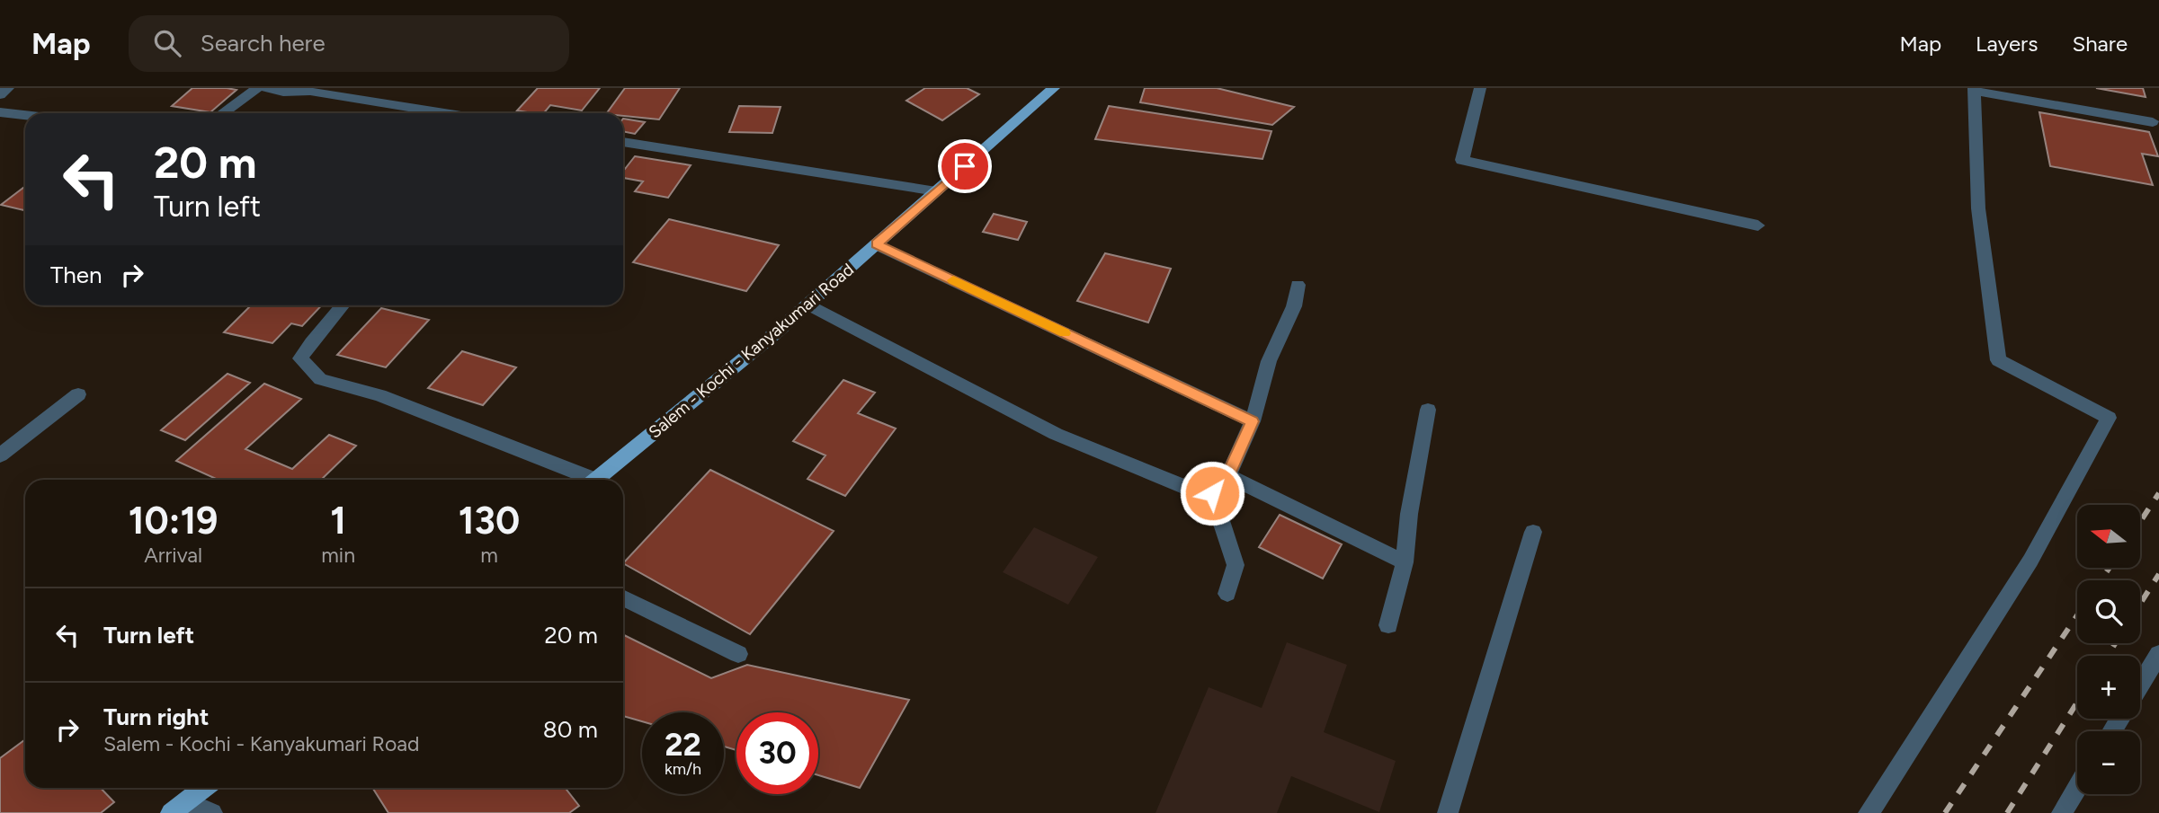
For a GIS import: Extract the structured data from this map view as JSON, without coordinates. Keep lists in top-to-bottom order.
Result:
{
  "streets": {
    "main road": ["Salem - Kochi - Kanyakumari Road"]
  },
  "north": "left",
  "page": {
    "header": "Map",
    "search": "Search here",
    "nav": ["Map", "Layers", "Share"],
    "turn": ["20 m", "Turn left"],
    "then": "Then",
    "eta": [
      "10:19",
      "Arrival",
      "1",
      "min",
      "130",
      "m"
    ],
    "map_buttons": ["+", "−"],
    "list": [
      {
        "name": "Turn left",
        "value": "20 m"
      },
      {
        "name": "Turn right",
        "note": "Salem - Kochi - Kanyakumari Road",
        "value": "80 m"
      }
    ],
    "speed": "22 km/h",
    "limit": "30"
  }
}
